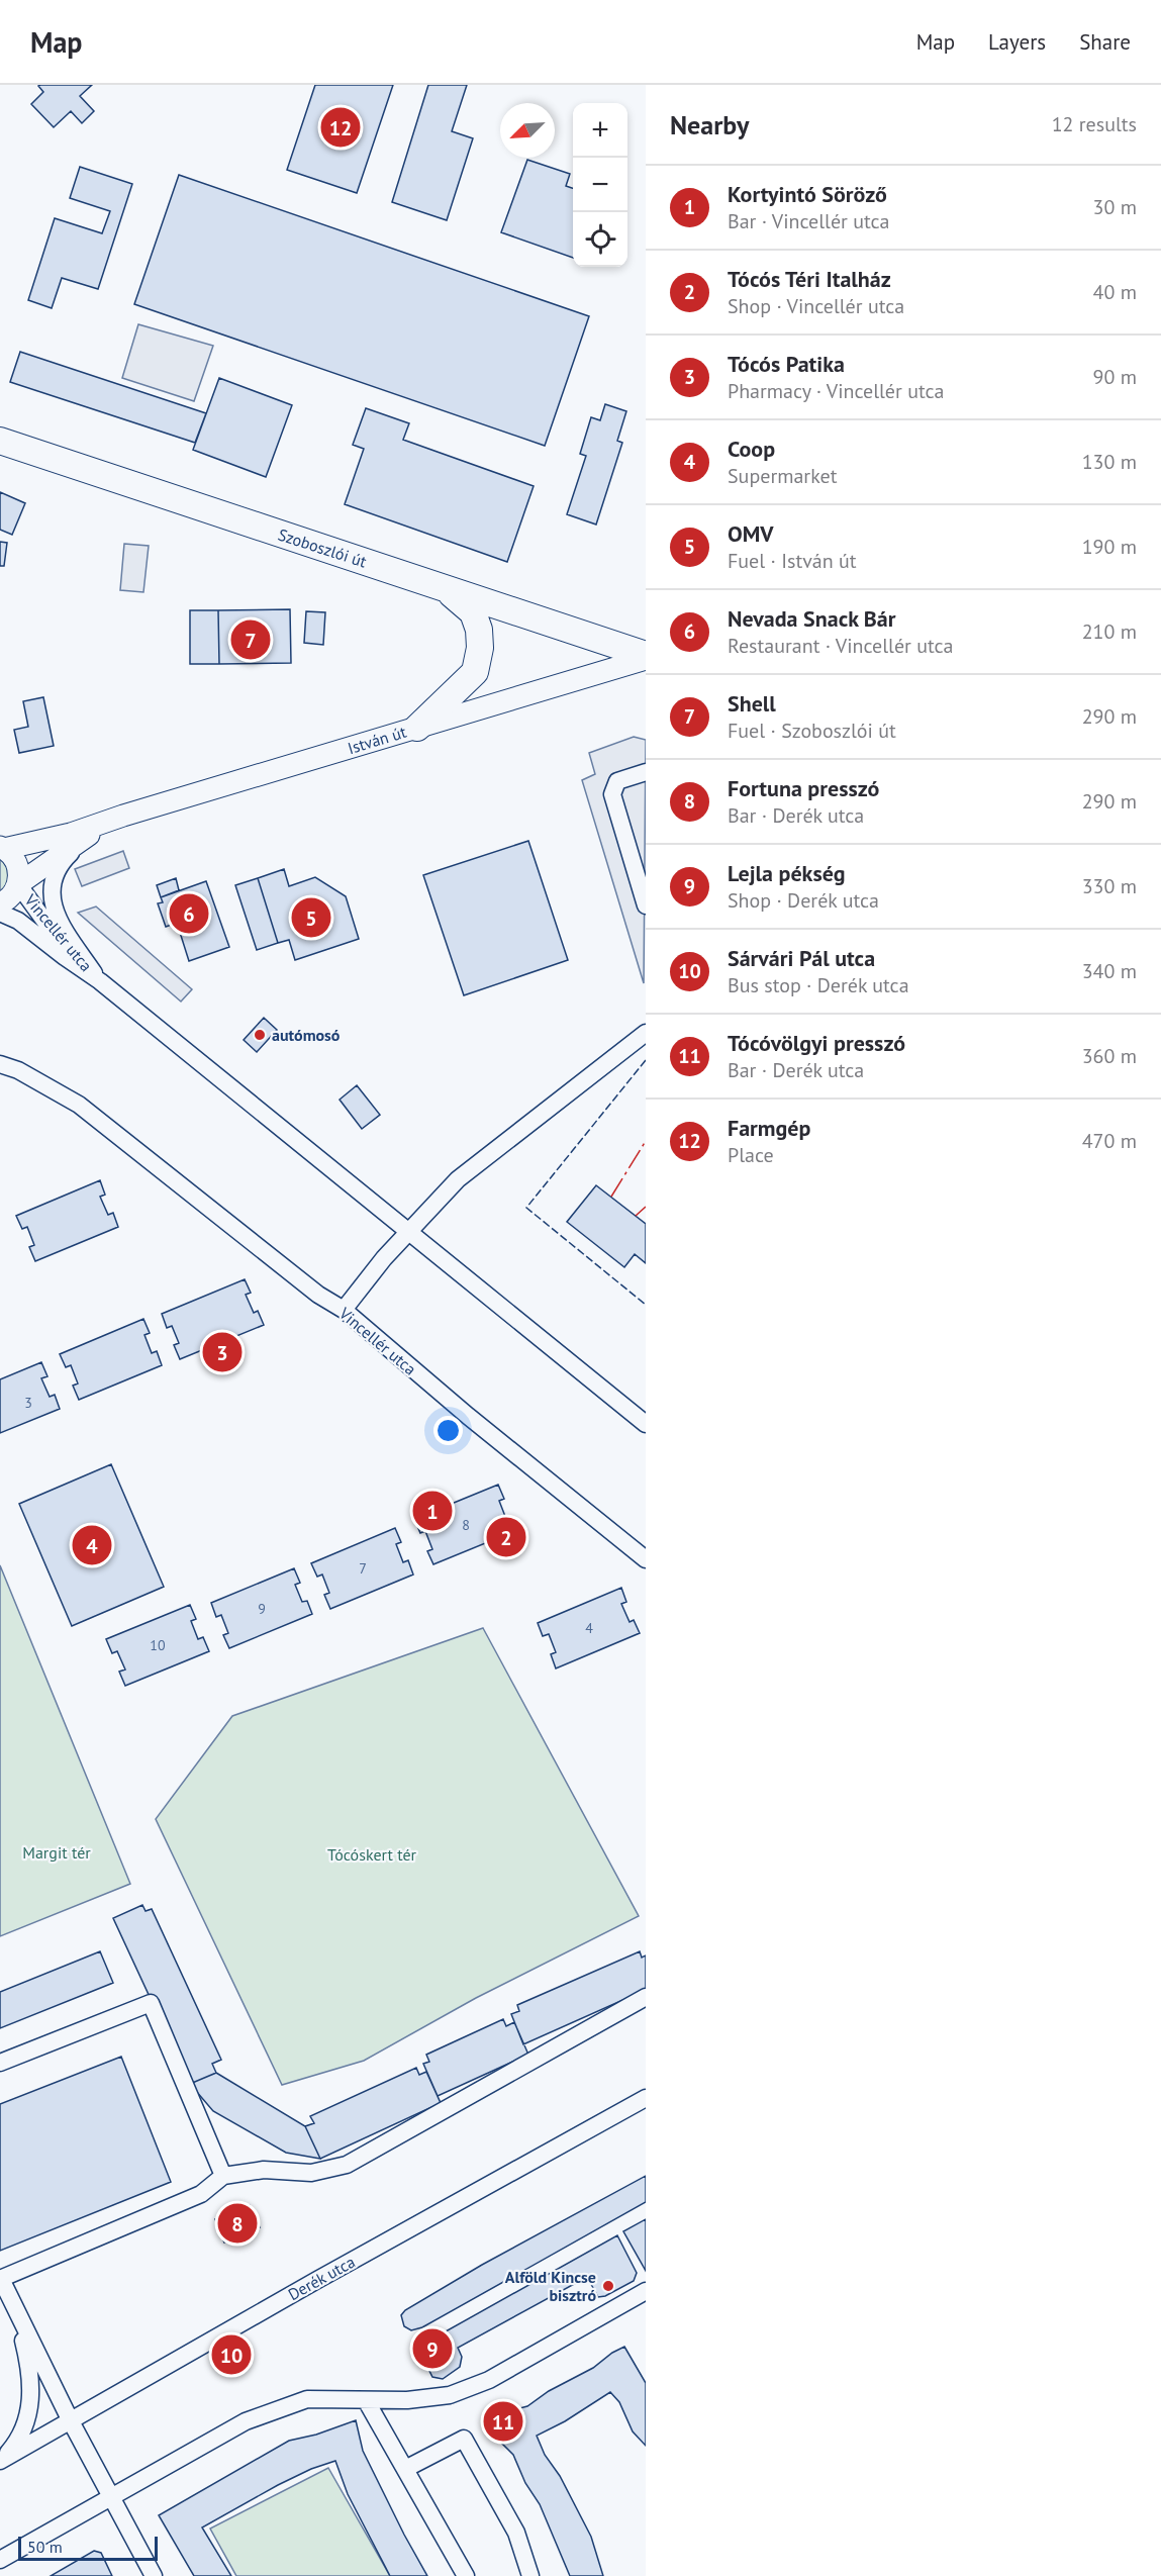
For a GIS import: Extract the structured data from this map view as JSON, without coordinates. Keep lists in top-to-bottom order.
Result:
{
  "streets": {
    "main road": ["Szoboszlói út"],
    "street": ["István út", "Vincellér utca", "Derék utca"]
  },
  "crossings": [
    ["Szoboszlói út", "István út"],
    ["István út", "Vincellér utca"]
  ],
  "parks": ["Margit tér", "Tócóskert tér"],
  "places": ["autómosó", "Alföld Kincse bisztró"],
  "house_numbers": [
    "3",
    "8",
    "7",
    "9",
    "4",
    "10"
  ],
  "scale_bar": "50 m",
  "north": "bottom left",
  "page": {
    "header": "Map",
    "nav": ["Map", "Layers", "Share"],
    "heading": ["Nearby", "12 results"],
    "map_buttons": ["+", "−"],
    "pins": [
      "12",
      "7",
      "6",
      "5",
      "3",
      "1",
      "2",
      "4",
      "8",
      "9",
      "10",
      "11"
    ],
    "list": [
      {
        "mark": "1",
        "name": "Kortyintó Söröző",
        "note": "Bar · Vincellér utca",
        "value": "30 m"
      },
      {
        "mark": "2",
        "name": "Tócós Téri Italház",
        "note": "Shop · Vincellér utca",
        "value": "40 m"
      },
      {
        "mark": "3",
        "name": "Tócós Patika",
        "note": "Pharmacy · Vincellér utca",
        "value": "90 m"
      },
      {
        "mark": "4",
        "name": "Coop",
        "note": "Supermarket",
        "value": "130 m"
      },
      {
        "mark": "5",
        "name": "OMV",
        "note": "Fuel · István út",
        "value": "190 m"
      },
      {
        "mark": "6",
        "name": "Nevada Snack Bár",
        "note": "Restaurant · Vincellér utca",
        "value": "210 m"
      },
      {
        "mark": "7",
        "name": "Shell",
        "note": "Fuel · Szoboszlói út",
        "value": "290 m"
      },
      {
        "mark": "8",
        "name": "Fortuna presszó",
        "note": "Bar · Derék utca",
        "value": "290 m"
      },
      {
        "mark": "9",
        "name": "Lejla pékség",
        "note": "Shop · Derék utca",
        "value": "330 m"
      },
      {
        "mark": "10",
        "name": "Sárvári Pál utca",
        "note": "Bus stop · Derék utca",
        "value": "340 m"
      },
      {
        "mark": "11",
        "name": "Tócóvölgyi presszó",
        "note": "Bar · Derék utca",
        "value": "360 m"
      },
      {
        "mark": "12",
        "name": "Farmgép",
        "note": "Place",
        "value": "470 m"
      }
    ],
    "scale": "50 m"
  }
}
